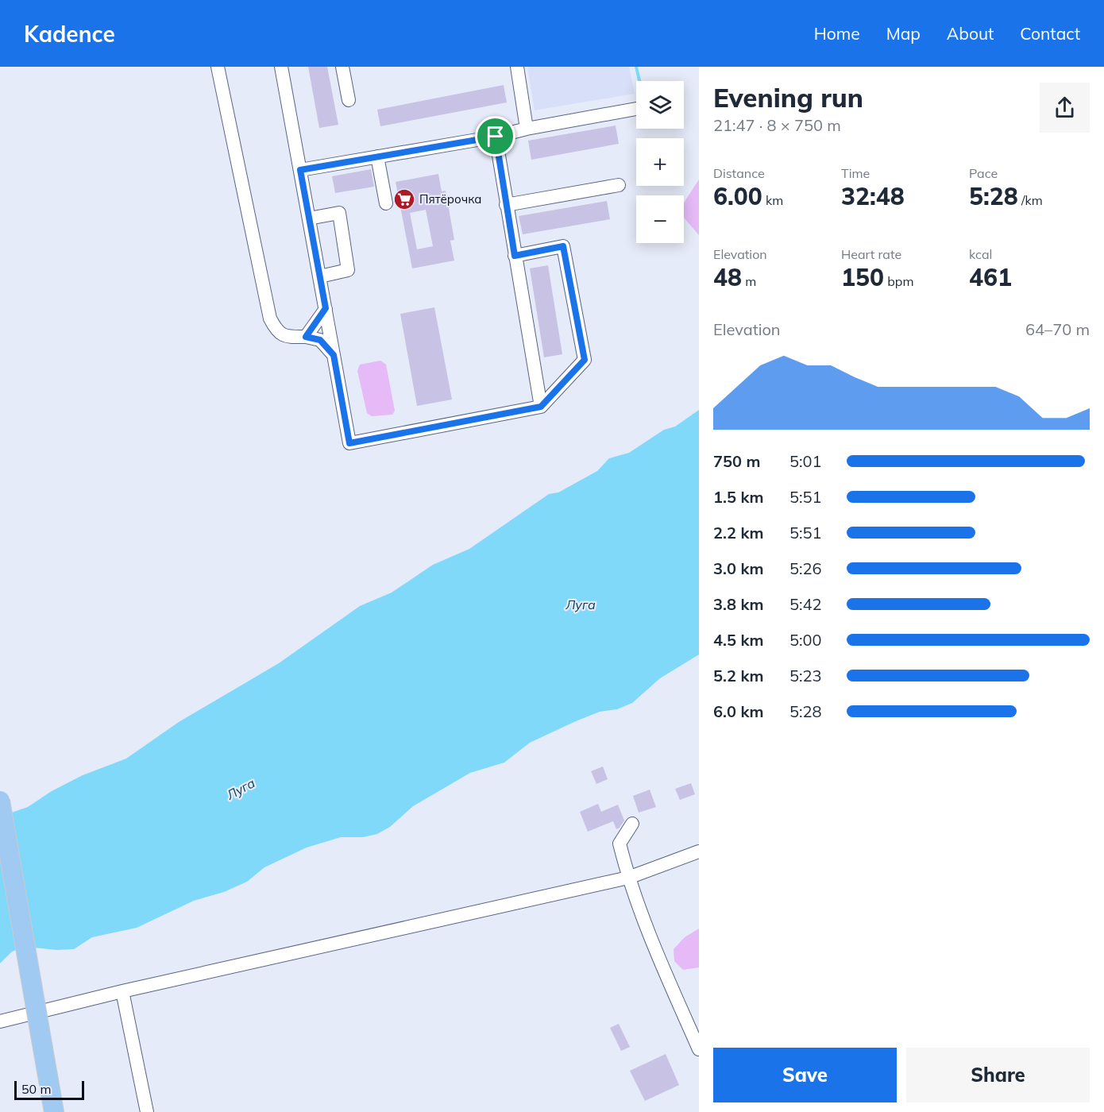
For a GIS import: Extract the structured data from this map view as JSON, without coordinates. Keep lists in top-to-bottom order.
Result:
{
  "water": ["Луга"],
  "places": {
    "supermarket": ["Пятёрочка"]
  },
  "scale_bar": "50 m",
  "page": {
    "header": "Kadence",
    "nav": [
      "Home",
      "Map",
      "About",
      "Contact"
    ],
    "heading": ["Evening run", "21:47 · 8 × 750 m"],
    "map_buttons": ["+", "−"],
    "stats": [
      ["Distance", "6.00 km"],
      ["Time", "32:48"],
      ["Pace", "5:28 /km"],
      ["Elevation", "48 m"],
      ["Heart rate", "150 bpm"],
      ["kcal", "461"]
    ],
    "chart": ["Elevation", "64–70 m"],
    "list": [
      {
        "name": "750 m",
        "note": "5:01"
      },
      {
        "name": "1.5 km",
        "note": "5:51"
      },
      {
        "name": "2.2 km",
        "note": "5:51"
      },
      {
        "name": "3.0 km",
        "note": "5:26"
      },
      {
        "name": "3.8 km",
        "note": "5:42"
      },
      {
        "name": "4.5 km",
        "note": "5:00"
      },
      {
        "name": "5.2 km",
        "note": "5:23"
      },
      {
        "name": "6.0 km",
        "note": "5:28"
      }
    ],
    "buttons": ["Save", "Share"],
    "scale": "50 m"
  }
}
